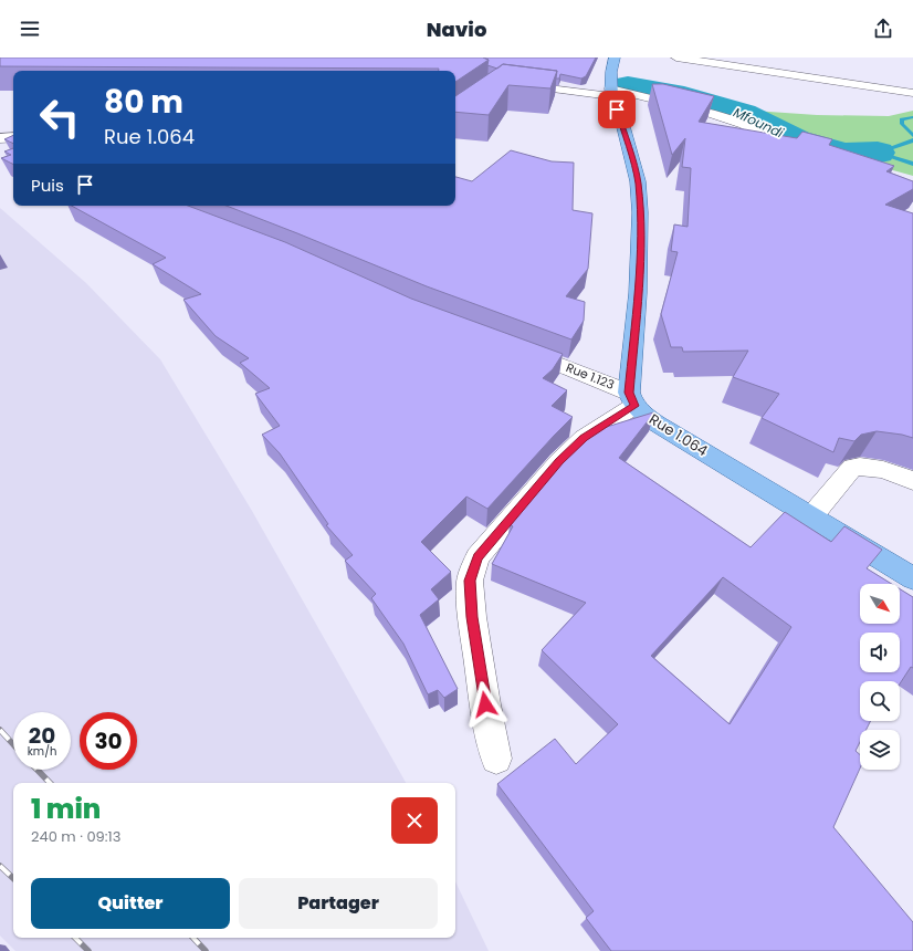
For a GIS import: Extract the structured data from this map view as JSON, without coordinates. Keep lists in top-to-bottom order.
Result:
{
  "streets": {
    "main road": ["Rue 1.064"],
    "street": ["Rue 1.123"]
  },
  "crossings": [
    ["Rue 1.123", "Rue 1.064"]
  ],
  "water": ["Mfoundi"],
  "north": "bottom right",
  "page": {
    "header": "Navio",
    "turn": ["80 m", "Rue 1.064"],
    "then": "Puis",
    "speed": "20 km/h",
    "limit": "30",
    "heading": ["1 min", "240 m · 09:13"],
    "buttons": ["Quitter", "Partager"]
  }
}
